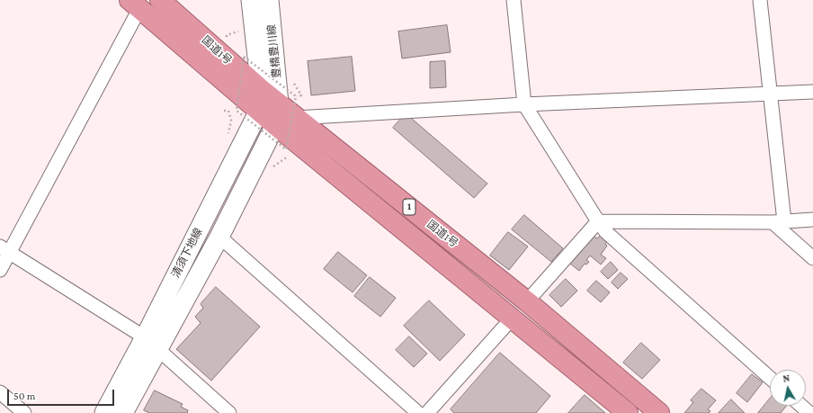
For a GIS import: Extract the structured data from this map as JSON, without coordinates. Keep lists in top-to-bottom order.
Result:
{
  "streets": {
    "highway": ["国道1号", "1"],
    "main road": ["豊橋豊川線", "清須下地線"]
  },
  "crossings": [
    ["国道1号", "豊橋豊川線"],
    ["国道1号", "清須下地線"],
    ["豊橋豊川線", "清須下地線"]
  ],
  "scale_bar": "50 m",
  "north": "top"
}
